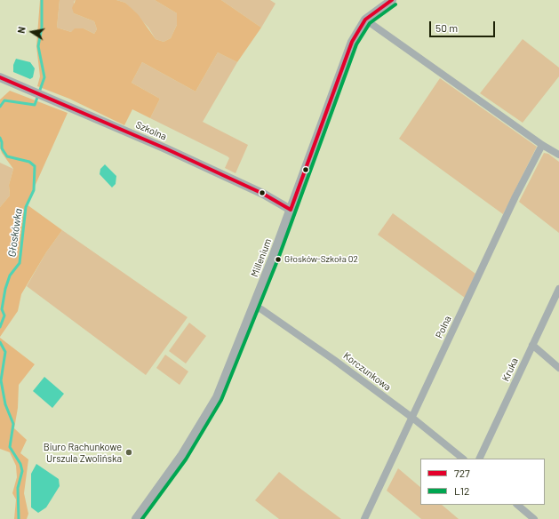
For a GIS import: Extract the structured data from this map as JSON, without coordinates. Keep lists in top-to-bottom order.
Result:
{
  "streets": {
    "street": [
      "Szkolna",
      "Millenium",
      "Polna",
      "Kruka",
      "Korczunkowa"
    ]
  },
  "crossings": [
    ["Szkolna", "Millenium"],
    ["Millenium", "Korczunkowa"],
    ["Polna", "Korczunkowa"]
  ],
  "water": ["Głoskówka"],
  "places": ["Głosków-Szkoła 02", "Biuro Rachunkowe Urszula Zwolińska"],
  "lines": ["transit line 727", "transit line L12"],
  "legend": ["727", "L12"],
  "scale_bar": "50 m",
  "north": "left"
}
